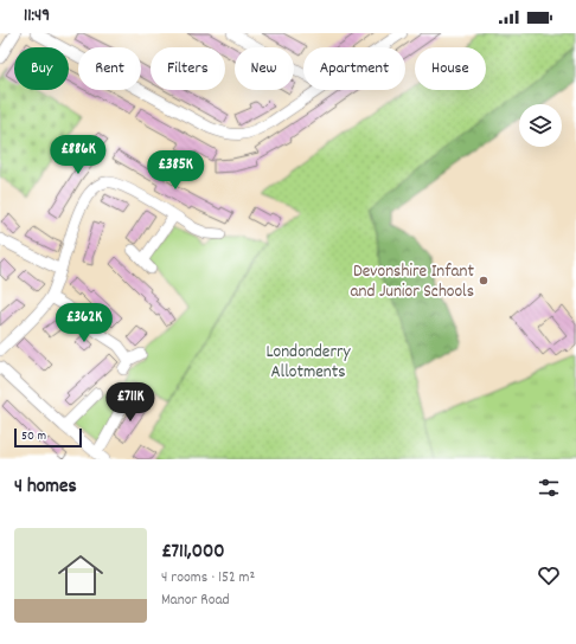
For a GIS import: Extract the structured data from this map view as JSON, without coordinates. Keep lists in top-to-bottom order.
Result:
{
  "parks": ["Londonderry Allotments"],
  "places": ["Devonshire Infant and Junior Schools"],
  "scale_bar": "50 m",
  "page": {
    "status": "11:49",
    "chip": [
      "Buy",
      "Rent",
      "Filters",
      "New",
      "Apartment",
      "House"
    ],
    "price": [
      "£886K",
      "£385K",
      "£362K",
      "£711K"
    ],
    "scale": "50 m",
    "heading": "4 homes",
    "list": [
      {
        "name": "£711,000",
        "note": "4 rooms · 152 m² · Manor Road"
      }
    ]
  }
}
